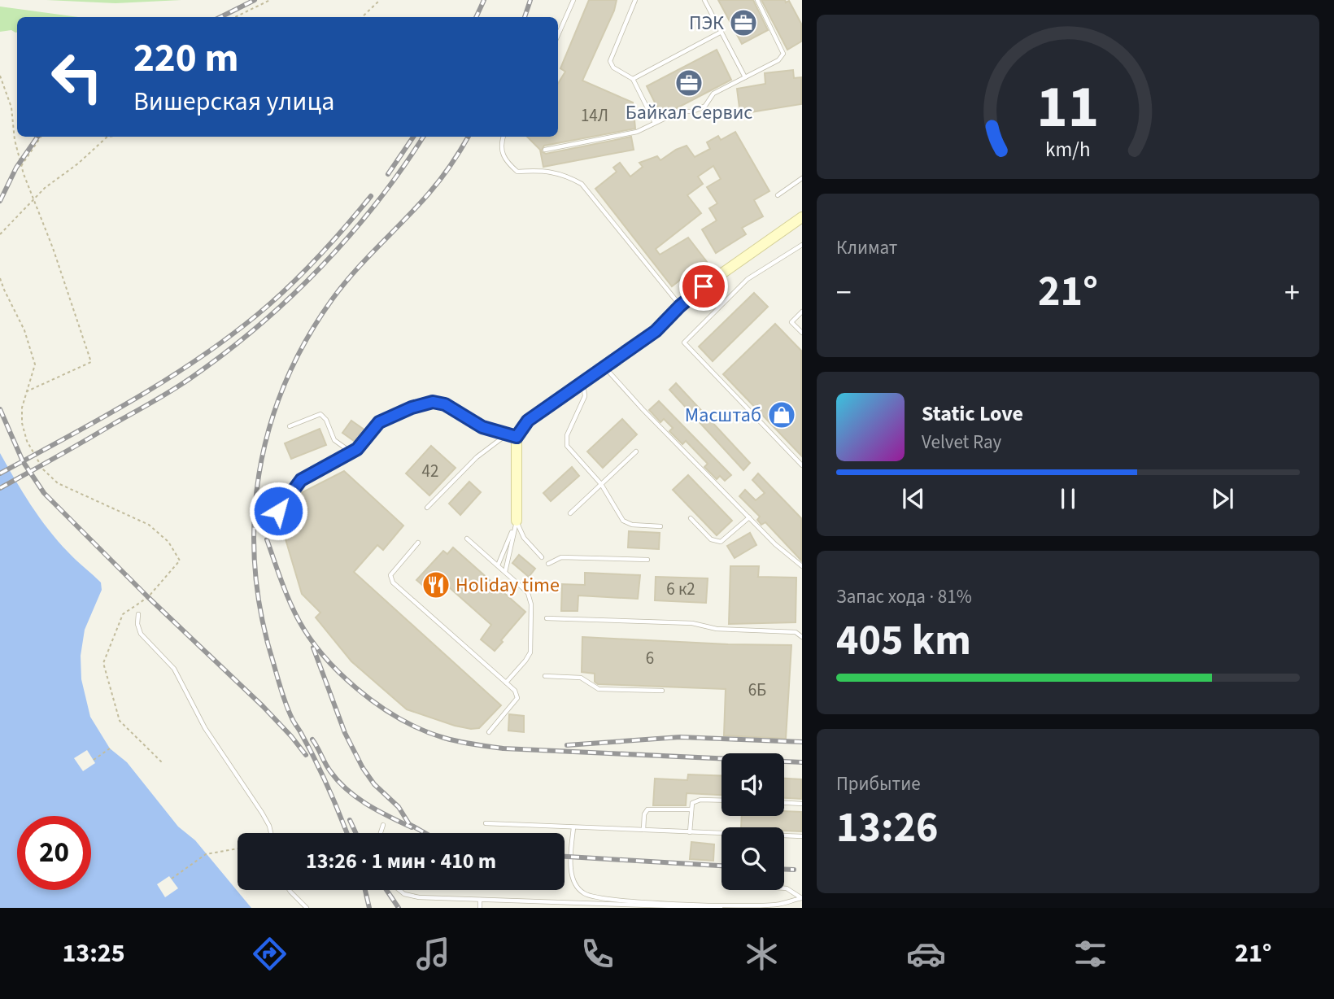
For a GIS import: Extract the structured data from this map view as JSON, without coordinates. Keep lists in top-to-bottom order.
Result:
{
  "places": {
    "office": ["ПЭК", "Байкал Сервис"],
    "shop": ["Масштаб"],
    "restaurant": ["Holiday time"]
  },
  "house_numbers": [
    "14Л",
    "42",
    "6 к2",
    "6",
    "6Б"
  ],
  "page": {
    "turn": ["220 m", "Вишерская улица"],
    "tile": [
      "Климат",
      ["Запас хода · 81%", "405 km"],
      ["Прибытие", "13:26"]
    ],
    "heat": ["−", "21°", "+"],
    "song": ["Static Love", "Velvet Ray"],
    "limit": "20",
    "trip": "13:26 · 1 мин · 410 m",
    "tabs": ["13:25", "21°"],
    "gauge": ["11", "km/h"]
  }
}
